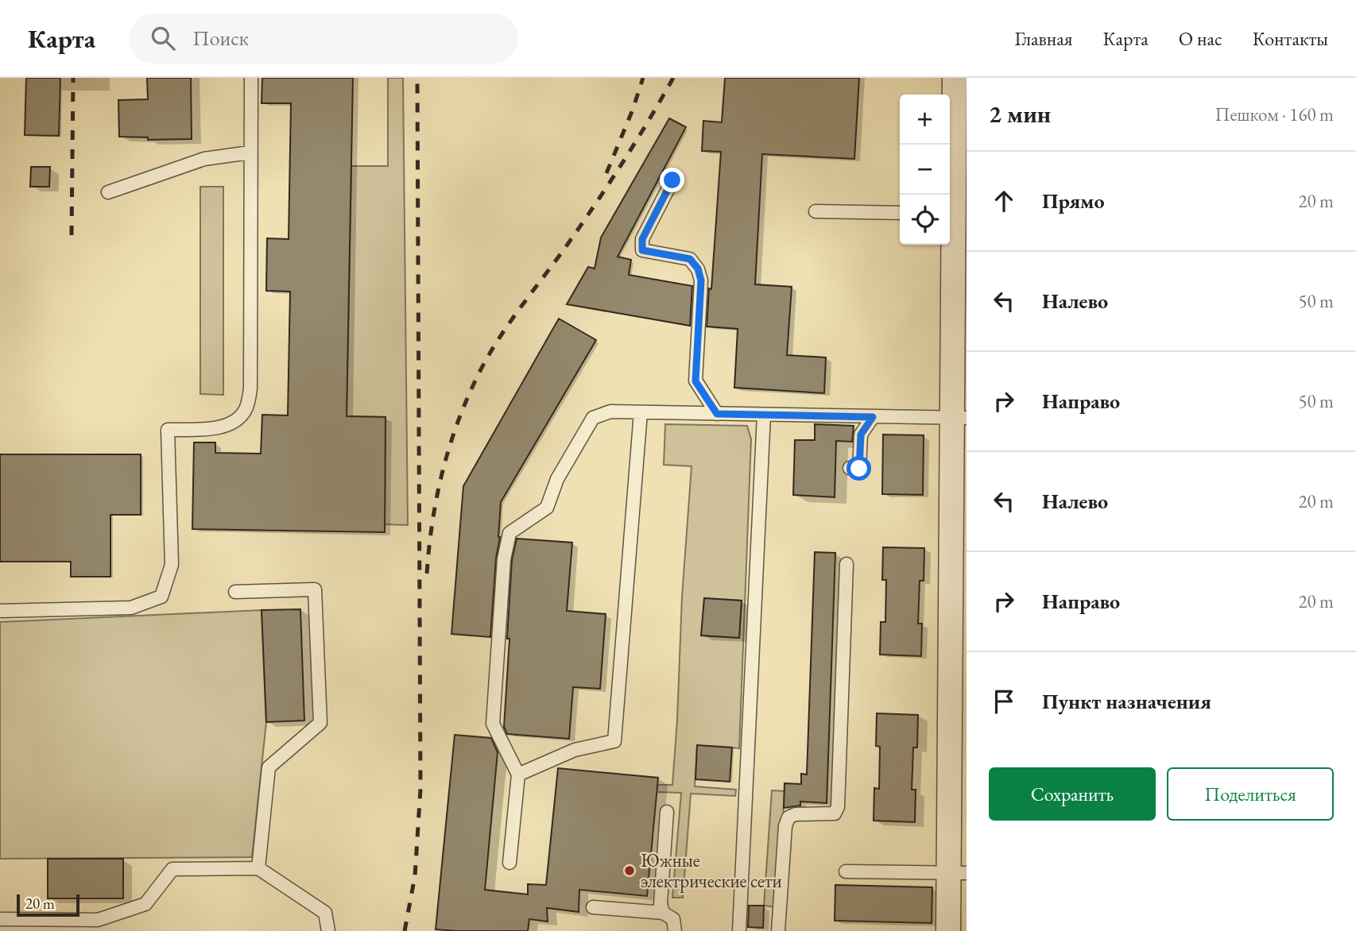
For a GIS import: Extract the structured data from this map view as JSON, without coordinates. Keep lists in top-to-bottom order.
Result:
{
  "places": ["Южные электрические сети"],
  "scale_bar": "20 m",
  "page": {
    "header": "Карта",
    "search": "Поиск",
    "nav": [
      "Главная",
      "Карта",
      "О нас",
      "Контакты"
    ],
    "heading": ["2 мин", "Пешком · 160 m"],
    "map_buttons": ["+", "−"],
    "list": [
      ["Прямо", "20 m"],
      ["Налево", "50 m"],
      ["Направо", "50 m"],
      ["Налево", "20 m"],
      ["Направо", "20 m"],
      "Пункт назначения"
    ],
    "buttons": ["Сохранить", "Поделиться"],
    "scale": "20 m"
  }
}
